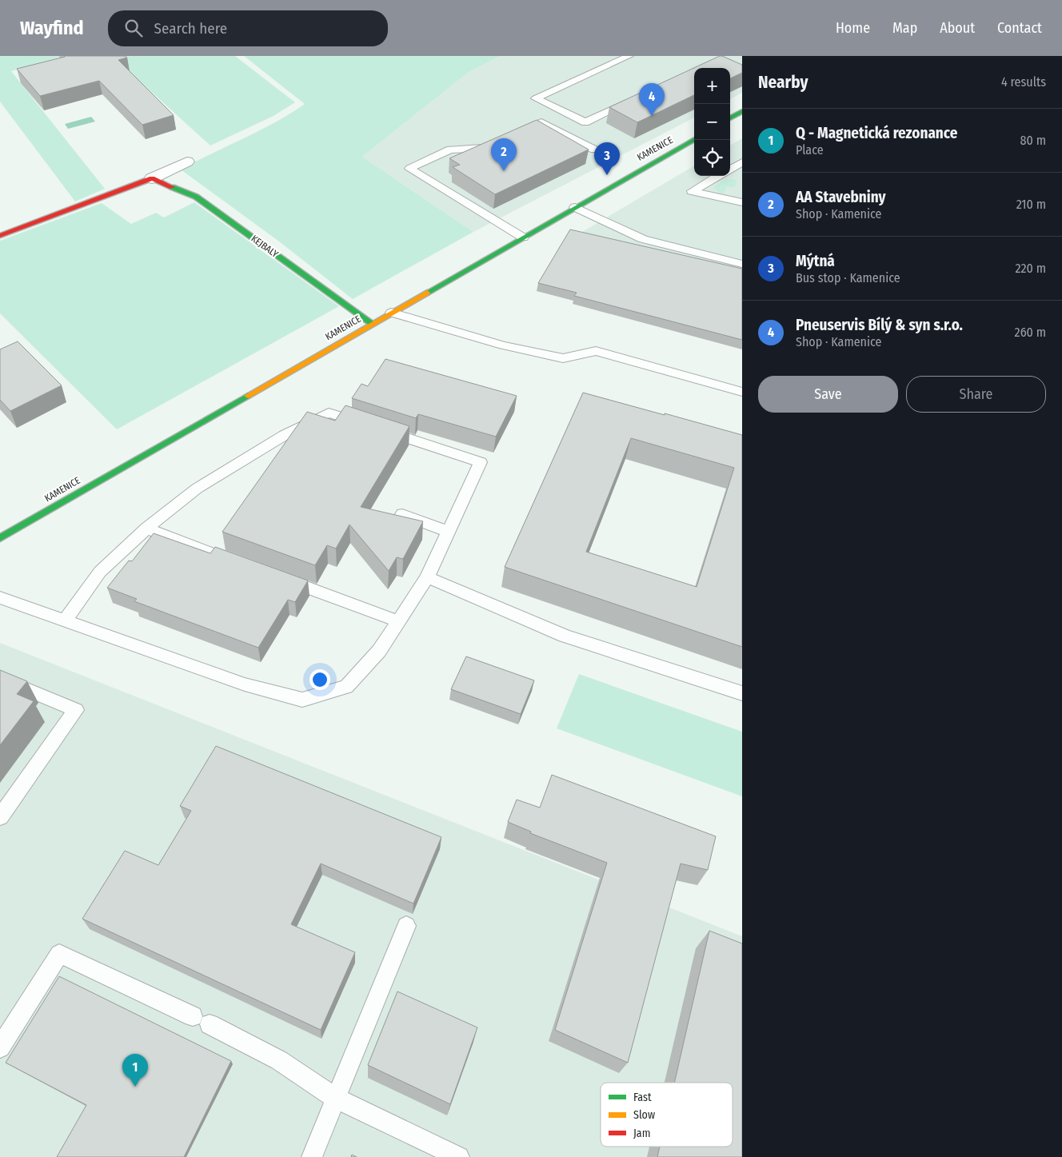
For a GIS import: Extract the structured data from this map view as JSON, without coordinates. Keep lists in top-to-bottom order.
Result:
{
  "streets": {
    "street": ["KAMENICE", "KEJBALY"]
  },
  "crossings": [
    ["KAMENICE", "KEJBALY"]
  ],
  "legend": ["Fast", "Slow", "Jam"],
  "page": {
    "header": "Wayfind",
    "search": "Search here",
    "nav": [
      "Home",
      "Map",
      "About",
      "Contact"
    ],
    "heading": ["Nearby", "4 results"],
    "map_buttons": ["+", "−"],
    "pins": [
      "4",
      "2",
      "3",
      "1"
    ],
    "list": [
      {
        "mark": "1",
        "name": "Q - Magnetická rezonance",
        "note": "Place",
        "value": "80 m"
      },
      {
        "mark": "2",
        "name": "AA Stavebniny",
        "note": "Shop · Kamenice",
        "value": "210 m"
      },
      {
        "mark": "3",
        "name": "Mýtná",
        "note": "Bus stop · Kamenice",
        "value": "220 m"
      },
      {
        "mark": "4",
        "name": "Pneuservis Bílý & syn s.r.o.",
        "note": "Shop · Kamenice",
        "value": "260 m"
      }
    ],
    "buttons": ["Save", "Share"]
  }
}
